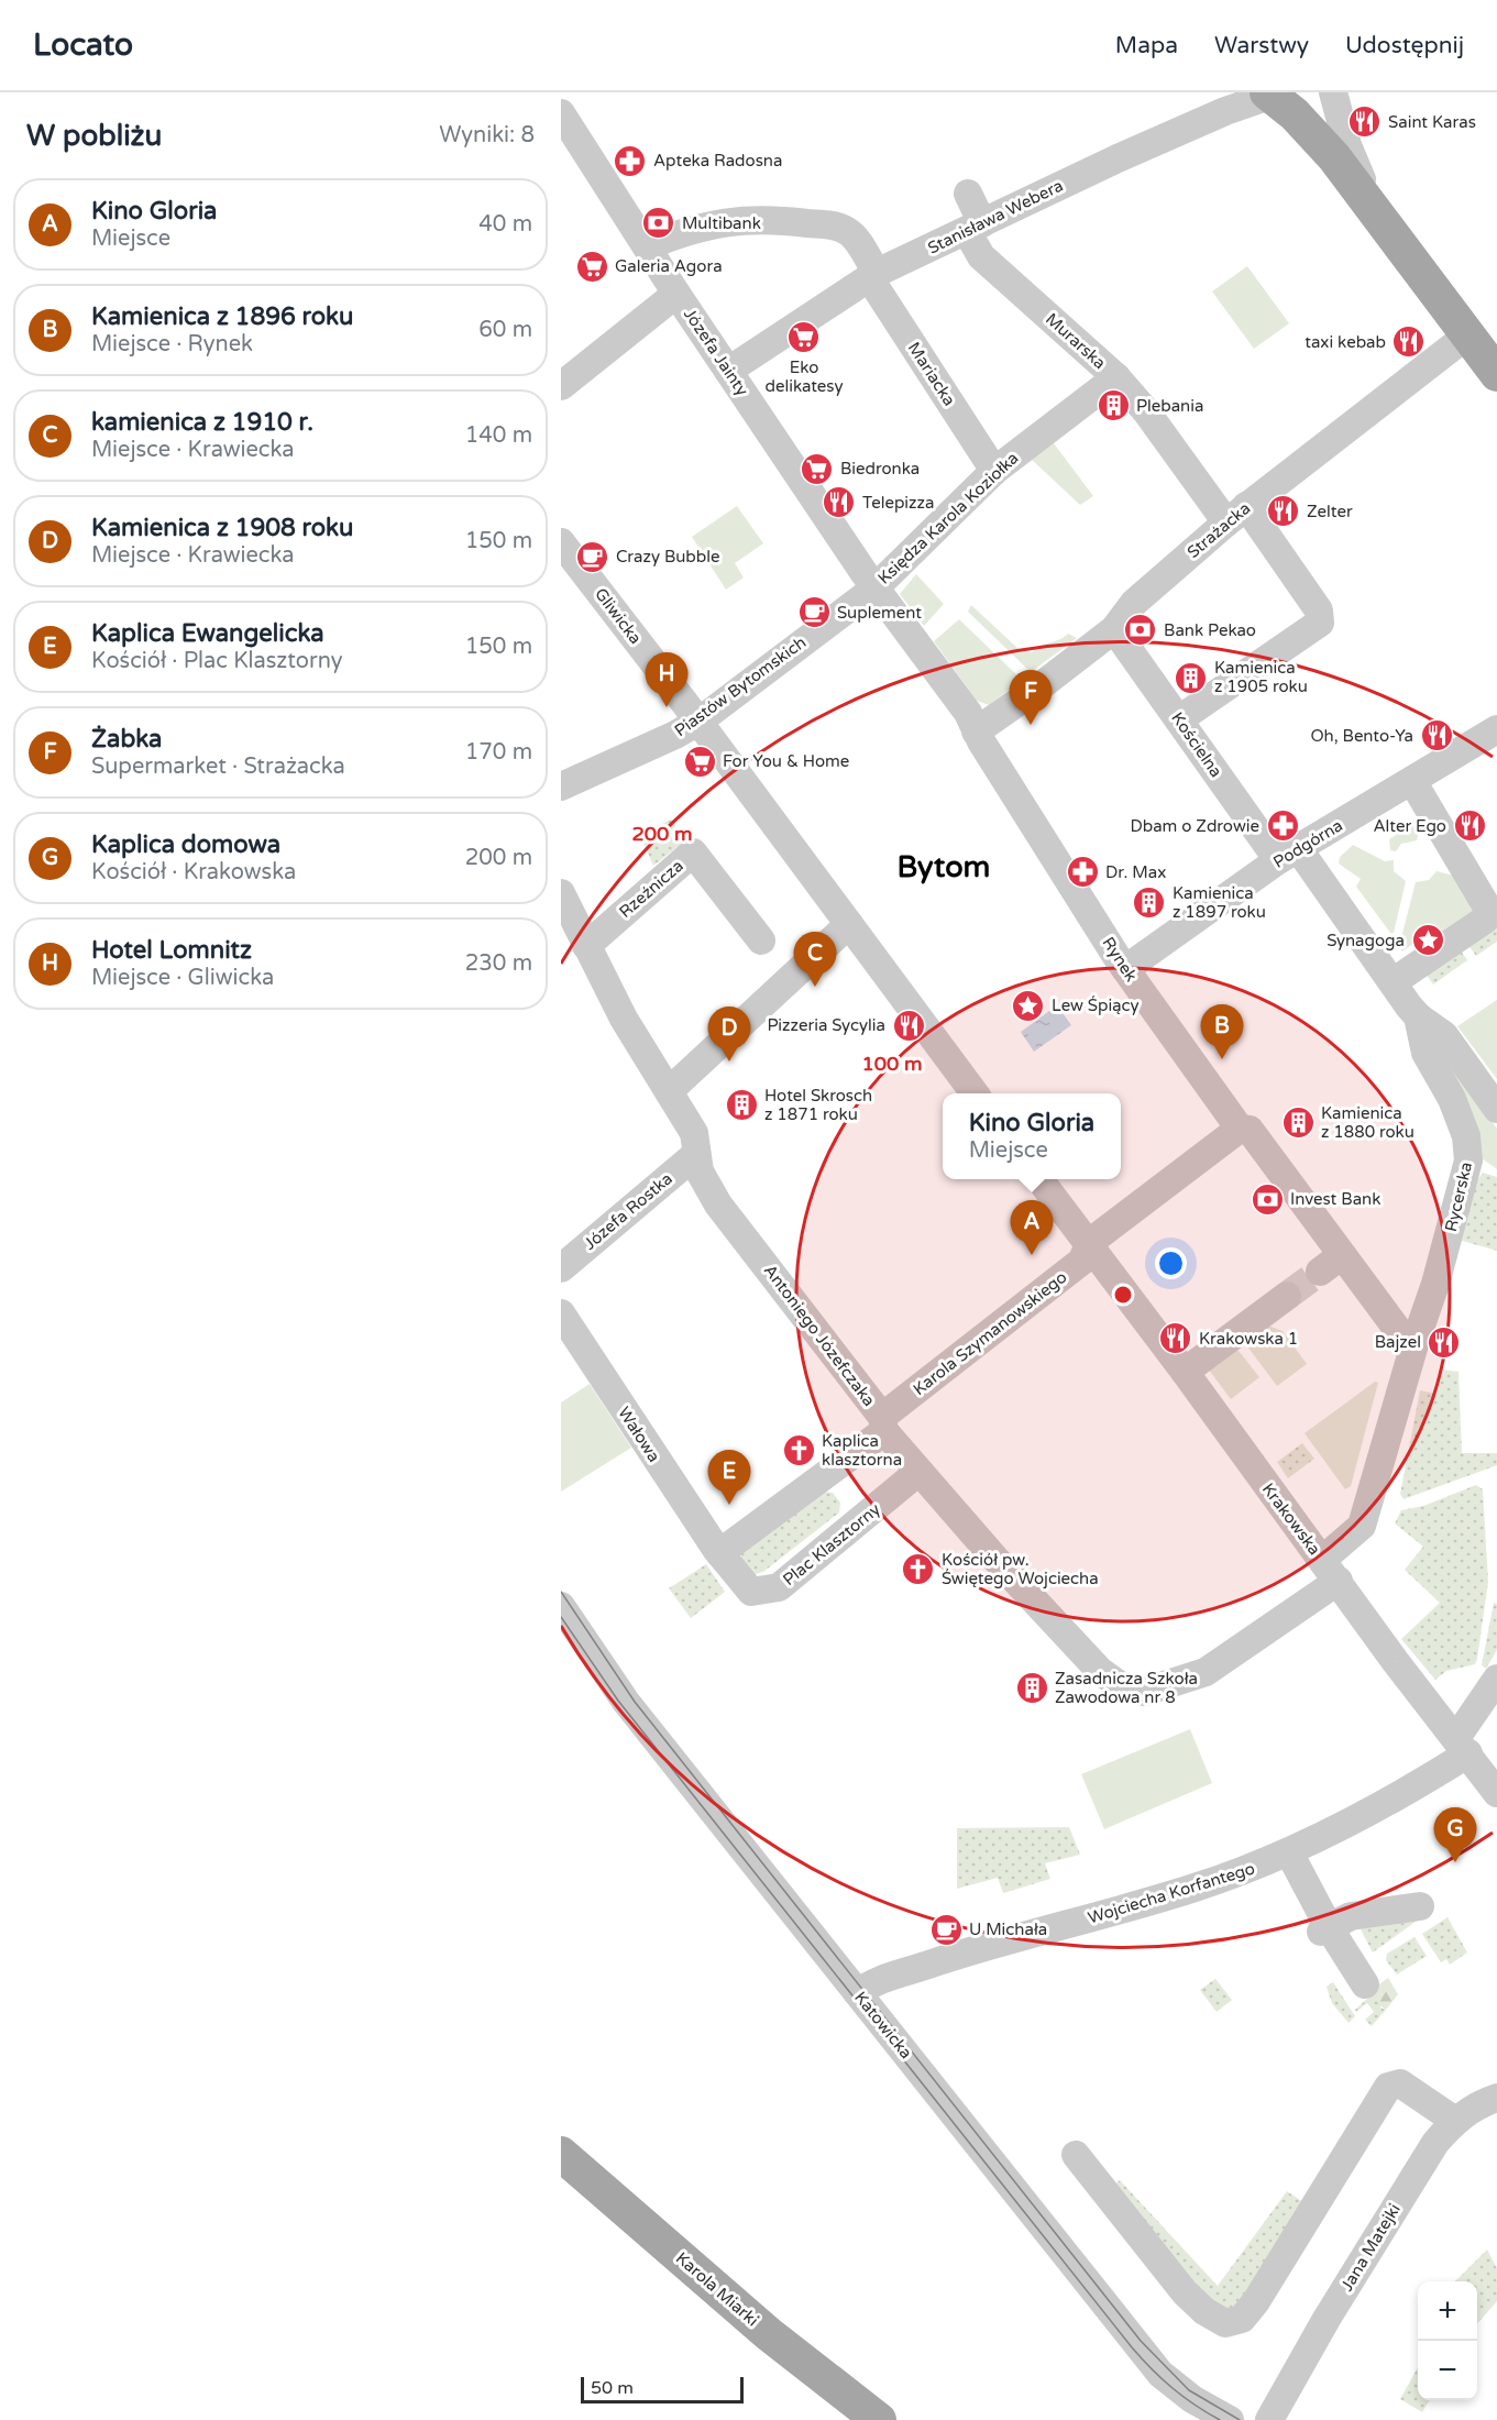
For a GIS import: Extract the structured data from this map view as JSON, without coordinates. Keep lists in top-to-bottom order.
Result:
{
  "streets": {
    "main road": ["Karola Miarki"],
    "street": [
      "Stanisława Webera",
      "Murarska",
      "Józefa Jainty",
      "Mariacka",
      "Księdza Karola Koziołka",
      "Strażacka",
      "Gliwicka",
      "Piastów Bytomskich",
      "Kościelna",
      "Podgórna",
      "Rzeźnicza",
      "Rynek",
      "Rycerska",
      "Józefa Rostka",
      "Karola Szymanowskiego",
      "Antoniego Józefczaka",
      "Wałowa",
      "Krakowska",
      "Plac Klasztorny",
      "Wojciecha Korfantego",
      "Katowicka",
      "Jana Matejki"
    ]
  },
  "crossings": [
    ["Stanisława Webera", "Murarska"],
    ["Stanisława Webera", "Józefa Jainty"],
    ["Stanisława Webera", "Mariacka"],
    ["Murarska", "Księdza Karola Koziołka"],
    ["Murarska", "Strażacka"],
    ["Murarska", "Kościelna"],
    ["Józefa Jainty", "Mariacka"],
    ["Józefa Jainty", "Księdza Karola Koziołka"],
    ["Józefa Jainty", "Piastów Bytomskich"],
    ["Józefa Jainty", "Rynek"],
    ["Mariacka", "Księdza Karola Koziołka"],
    ["Księdza Karola Koziołka", "Piastów Bytomskich"],
    ["Księdza Karola Koziołka", "Rynek"],
    ["Strażacka", "Kościelna"],
    ["Strażacka", "Rynek"],
    ["Gliwicka", "Piastów Bytomskich"],
    ["Piastów Bytomskich", "Rynek"],
    ["Kościelna", "Podgórna"],
    ["Kościelna", "Rycerska"],
    ["Podgórna", "Rynek"],
    ["Rzeźnicza", "Antoniego Józefczaka"],
    ["Rycerska", "Antoniego Józefczaka"],
    ["Rycerska", "Krakowska"],
    ["Józefa Rostka", "Antoniego Józefczaka"],
    ["Karola Szymanowskiego", "Antoniego Józefczaka"],
    ["Karola Szymanowskiego", "Krakowska"],
    ["Antoniego Józefczaka", "Krakowska"],
    ["Antoniego Józefczaka", "Plac Klasztorny"],
    ["Wałowa", "Plac Klasztorny"],
    ["Krakowska", "Wojciecha Korfantego"],
    ["Wojciecha Korfantego", "Katowicka"]
  ],
  "districts": ["Bytom"],
  "places": {
    "restaurant": [
      "Saint Karas",
      "taxi kebab",
      "Telepizza",
      "Zelter",
      "Oh, Bento-Ya",
      "Alter Ego",
      "Pizzeria Sycylia",
      "Krakowska 1",
      "Bajzel"
    ],
    "pharmacy": ["Apteka Radosna", "Dbam o Zdrowie", "Dr. Max"],
    "bank": ["Multibank", "Bank Pekao", "Invest Bank"],
    "supermarket": [
      "Galeria Agora",
      "Eko delikatesy",
      "Biedronka",
      "For You & Home"
    ],
    "building": [
      "Plebania",
      "Kamienica z 1905 roku",
      "Kamienica z 1897 roku",
      "Hotel Skrosch z 1871 roku",
      "Kamienica z 1880 roku",
      "Zasadnicza Szkoła Zawodowa nr 8"
    ],
    "cafe": ["Crazy Bubble", "Suplement", "U Michała"],
    "place": ["Synagoga", "Lew Śpiący"],
    "church": ["Kaplica klasztorna", "Kościół pw. Świętego Wojciecha"]
  },
  "scale_bar": "50 m",
  "page": {
    "header": "Locato",
    "nav": ["Mapa", "Warstwy", "Udostępnij"],
    "heading": ["W pobliżu", "Wyniki: 8"],
    "list": [
      {
        "mark": "A",
        "name": "Kino Gloria",
        "note": "Miejsce",
        "value": "40 m"
      },
      {
        "mark": "B",
        "name": "Kamienica z 1896 roku",
        "note": "Miejsce · Rynek",
        "value": "60 m"
      },
      {
        "mark": "C",
        "name": "kamienica z 1910 r.",
        "note": "Miejsce · Krawiecka",
        "value": "140 m"
      },
      {
        "mark": "D",
        "name": "Kamienica z 1908 roku",
        "note": "Miejsce · Krawiecka",
        "value": "150 m"
      },
      {
        "mark": "E",
        "name": "Kaplica Ewangelicka",
        "note": "Kościół · Plac Klasztorny",
        "value": "150 m"
      },
      {
        "mark": "F",
        "name": "Żabka",
        "note": "Supermarket · Strażacka",
        "value": "170 m"
      },
      {
        "mark": "G",
        "name": "Kaplica domowa",
        "note": "Kościół · Krakowska",
        "value": "200 m"
      },
      {
        "mark": "H",
        "name": "Hotel Lomnitz",
        "note": "Miejsce · Gliwicka",
        "value": "230 m"
      }
    ],
    "pins": [
      "H",
      "F",
      "C",
      "B",
      "D",
      "A",
      "E",
      "G"
    ],
    "popup": ["Kino Gloria", "Miejsce"],
    "map_buttons": ["+", "−"],
    "scale": "50 m"
  },
  "rings": ["200 m", "100 m"]
}
